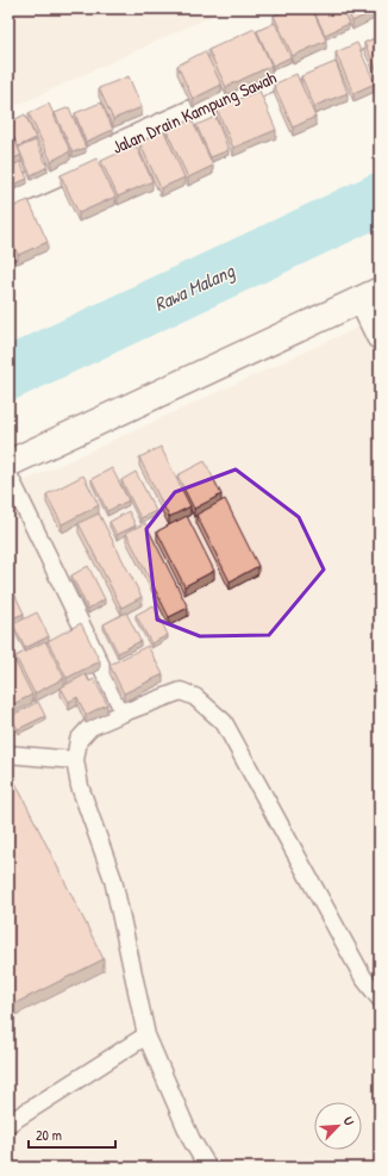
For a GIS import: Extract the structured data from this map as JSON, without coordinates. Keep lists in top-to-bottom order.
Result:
{
  "streets": {
    "street": ["Jalan Drain Kampung Sawah"]
  },
  "water": ["Rawa Malang"],
  "scale_bar": "20 m",
  "north": "top right"
}
